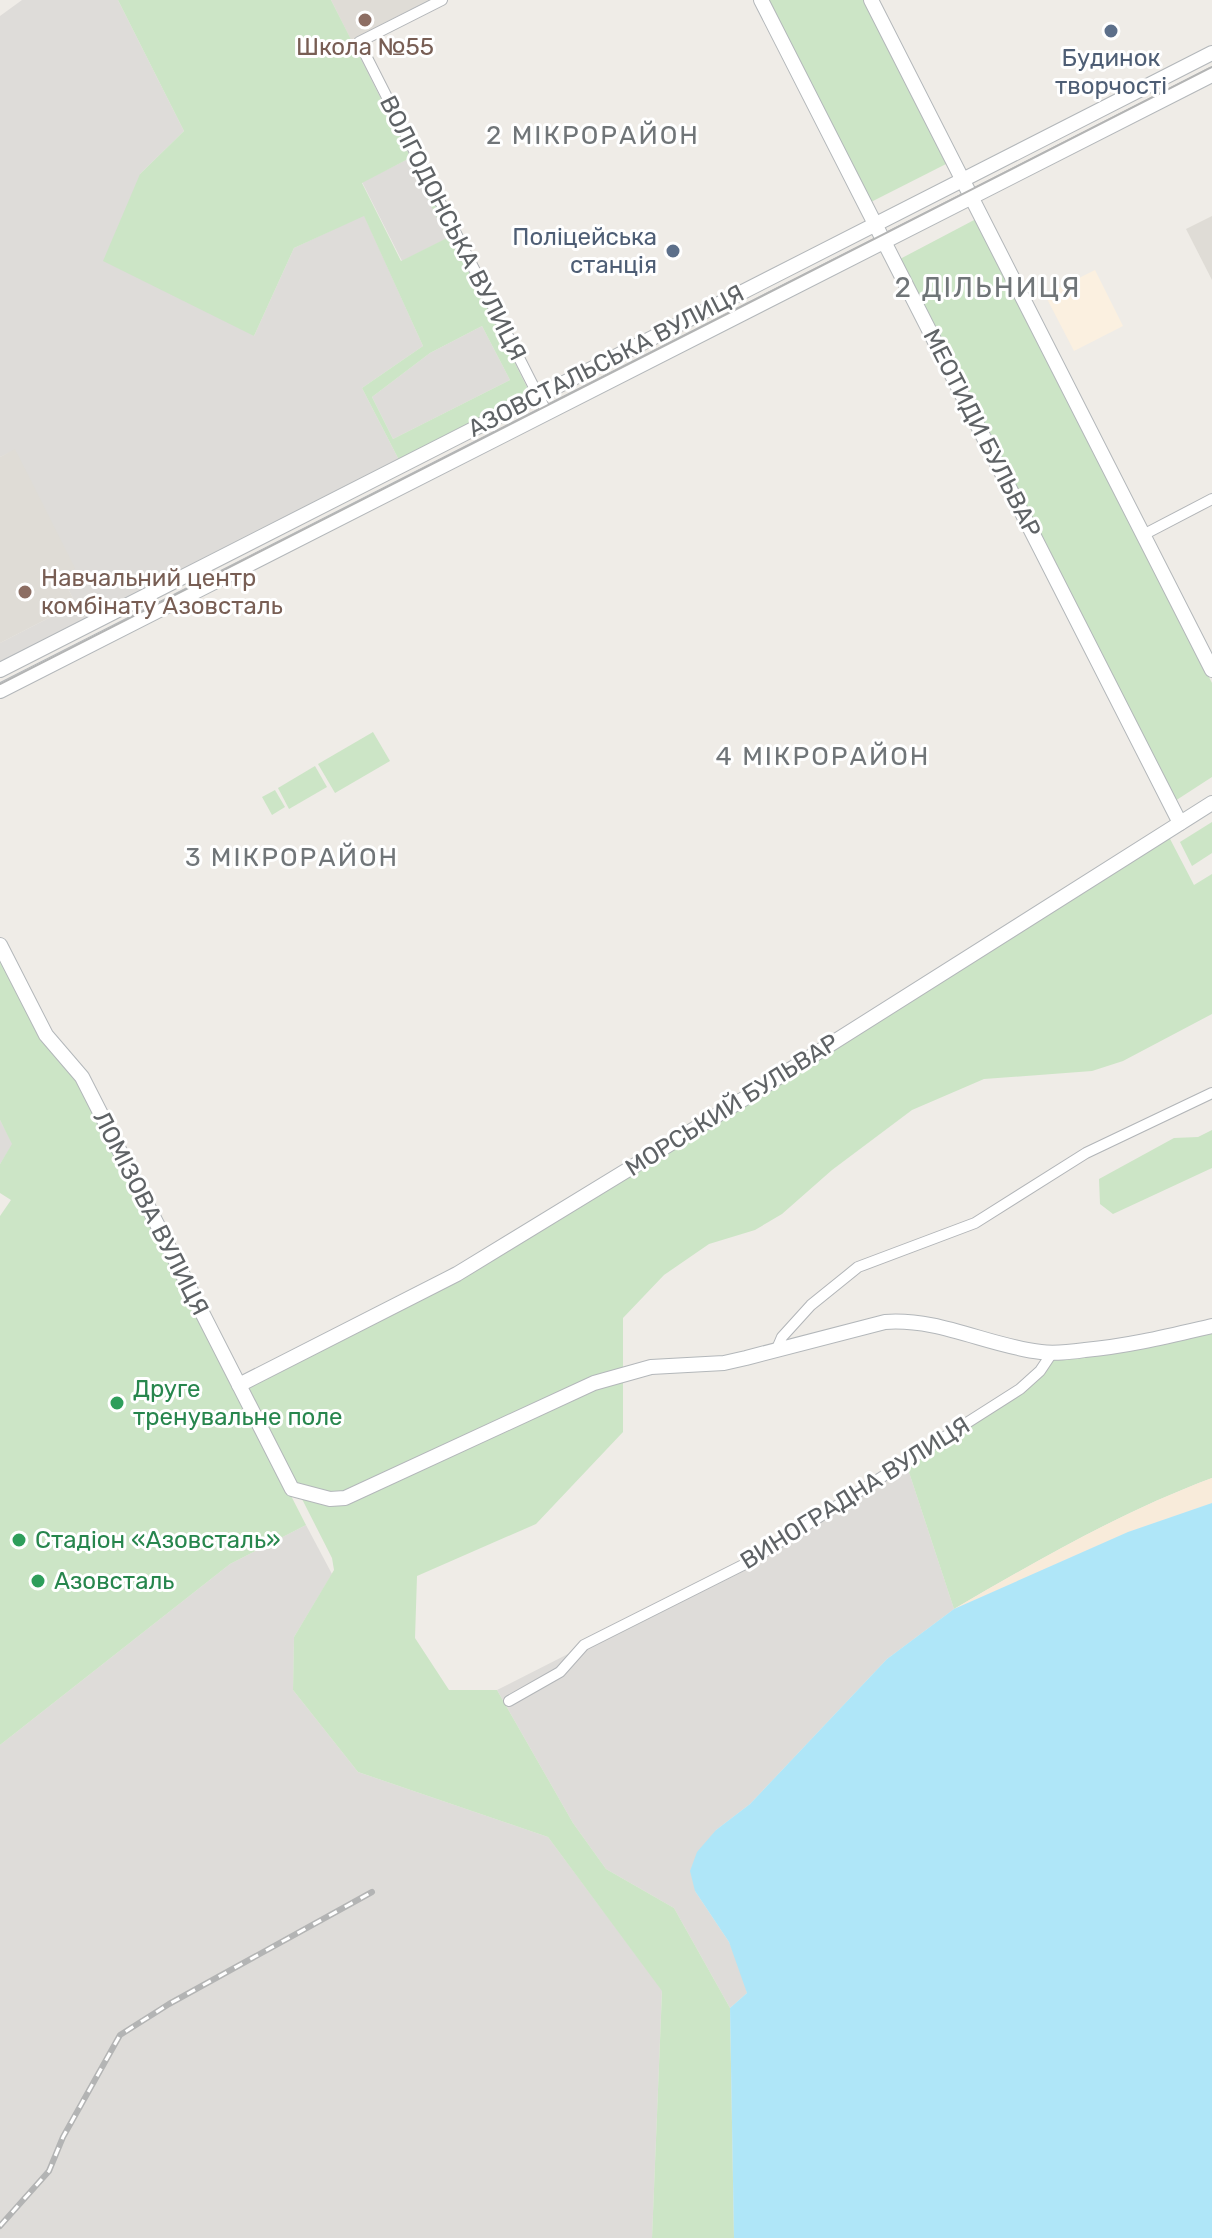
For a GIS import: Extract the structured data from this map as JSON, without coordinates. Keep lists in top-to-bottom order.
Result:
{
  "streets": {
    "street": [
      "ВОЛГОДОНСЬКА ВУЛИЦЯ",
      "АЗОВСТАЛЬСЬКА ВУЛИЦЯ",
      "МЕОТИДИ БУЛЬВАР",
      "МОРСЬКИЙ БУЛЬВАР",
      "ЛОМІЗОВА ВУЛИЦЯ",
      "ВИНОГРАДНА ВУЛИЦЯ"
    ]
  },
  "crossings": [
    ["ВОЛГОДОНСЬКА ВУЛИЦЯ", "АЗОВСТАЛЬСЬКА ВУЛИЦЯ"],
    ["АЗОВСТАЛЬСЬКА ВУЛИЦЯ", "МЕОТИДИ БУЛЬВАР"],
    ["МЕОТИДИ БУЛЬВАР", "МОРСЬКИЙ БУЛЬВАР"],
    ["МОРСЬКИЙ БУЛЬВАР", "ЛОМІЗОВА ВУЛИЦЯ"]
  ],
  "districts": [
    "2 МІКРОРАЙОН",
    "2 ДІЛЬНИЦЯ",
    "4 МІКРОРАЙОН",
    "3 МІКРОРАЙОН"
  ],
  "places": [
    "Школа №55",
    "Будинок творчості",
    "Поліцейська станція",
    "Навчальний центр комбінату Азовсталь",
    "Друге тренувальне поле",
    "Стадіон «Азовсталь»",
    "Азовсталь"
  ]
}
